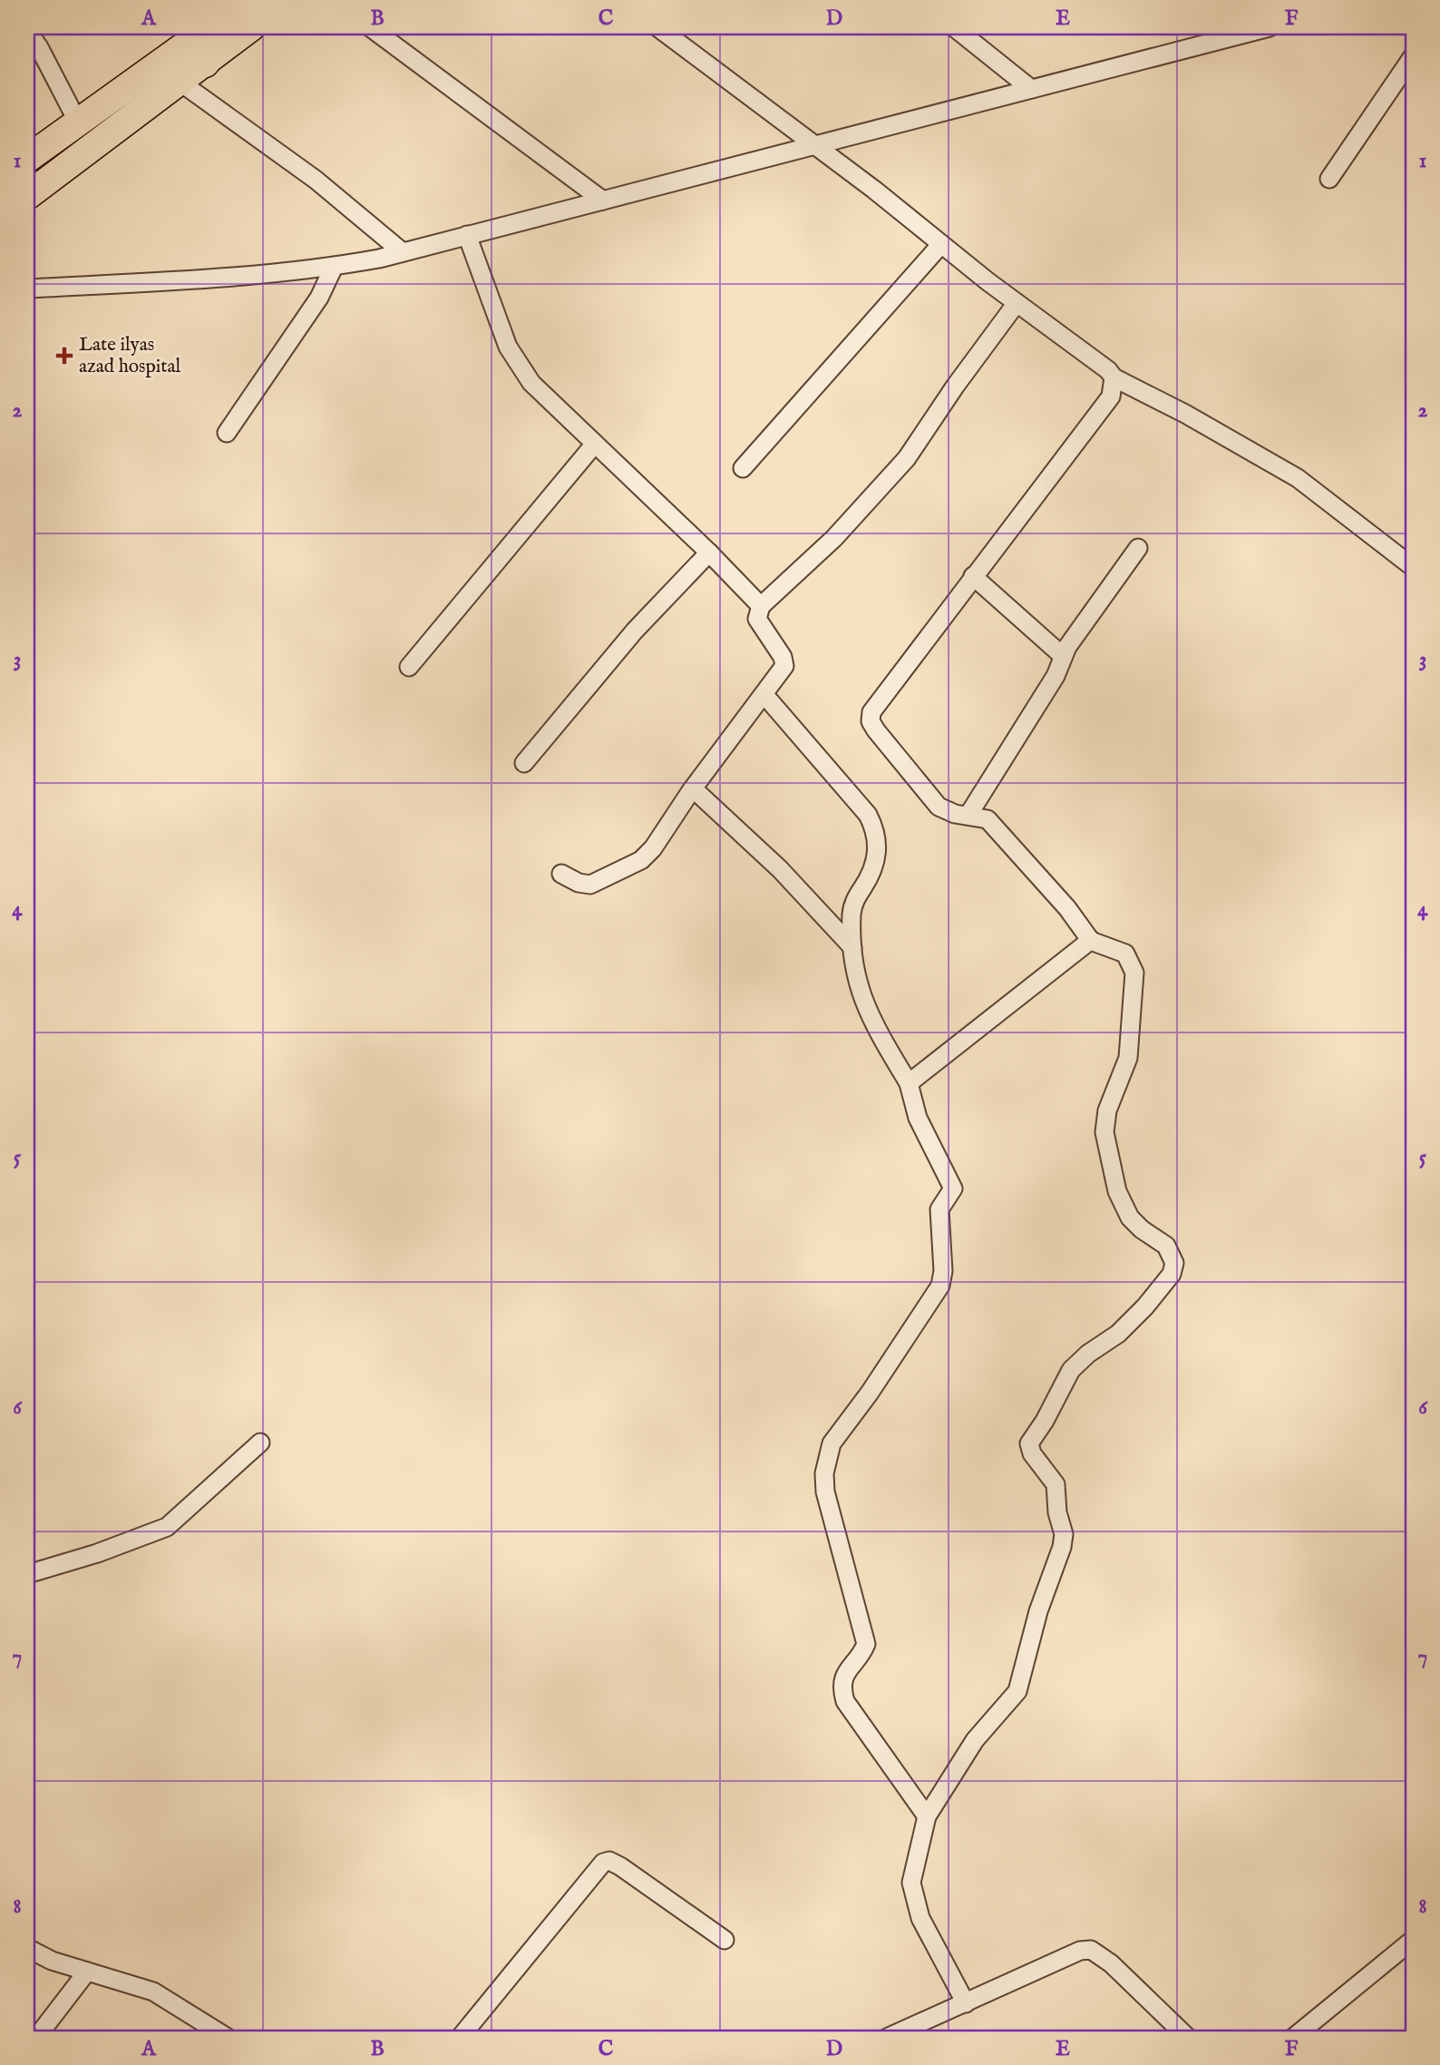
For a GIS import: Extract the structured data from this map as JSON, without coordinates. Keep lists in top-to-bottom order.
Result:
{
  "places": {
    "health": ["Late ilyas azad hospital"]
  },
  "grid": {
    "columns": [
      "A",
      "B",
      "C",
      "D",
      "E",
      "F"
    ],
    "rows": [
      "1",
      "2",
      "3",
      "4",
      "5",
      "6",
      "7",
      "8"
    ]
  }
}
